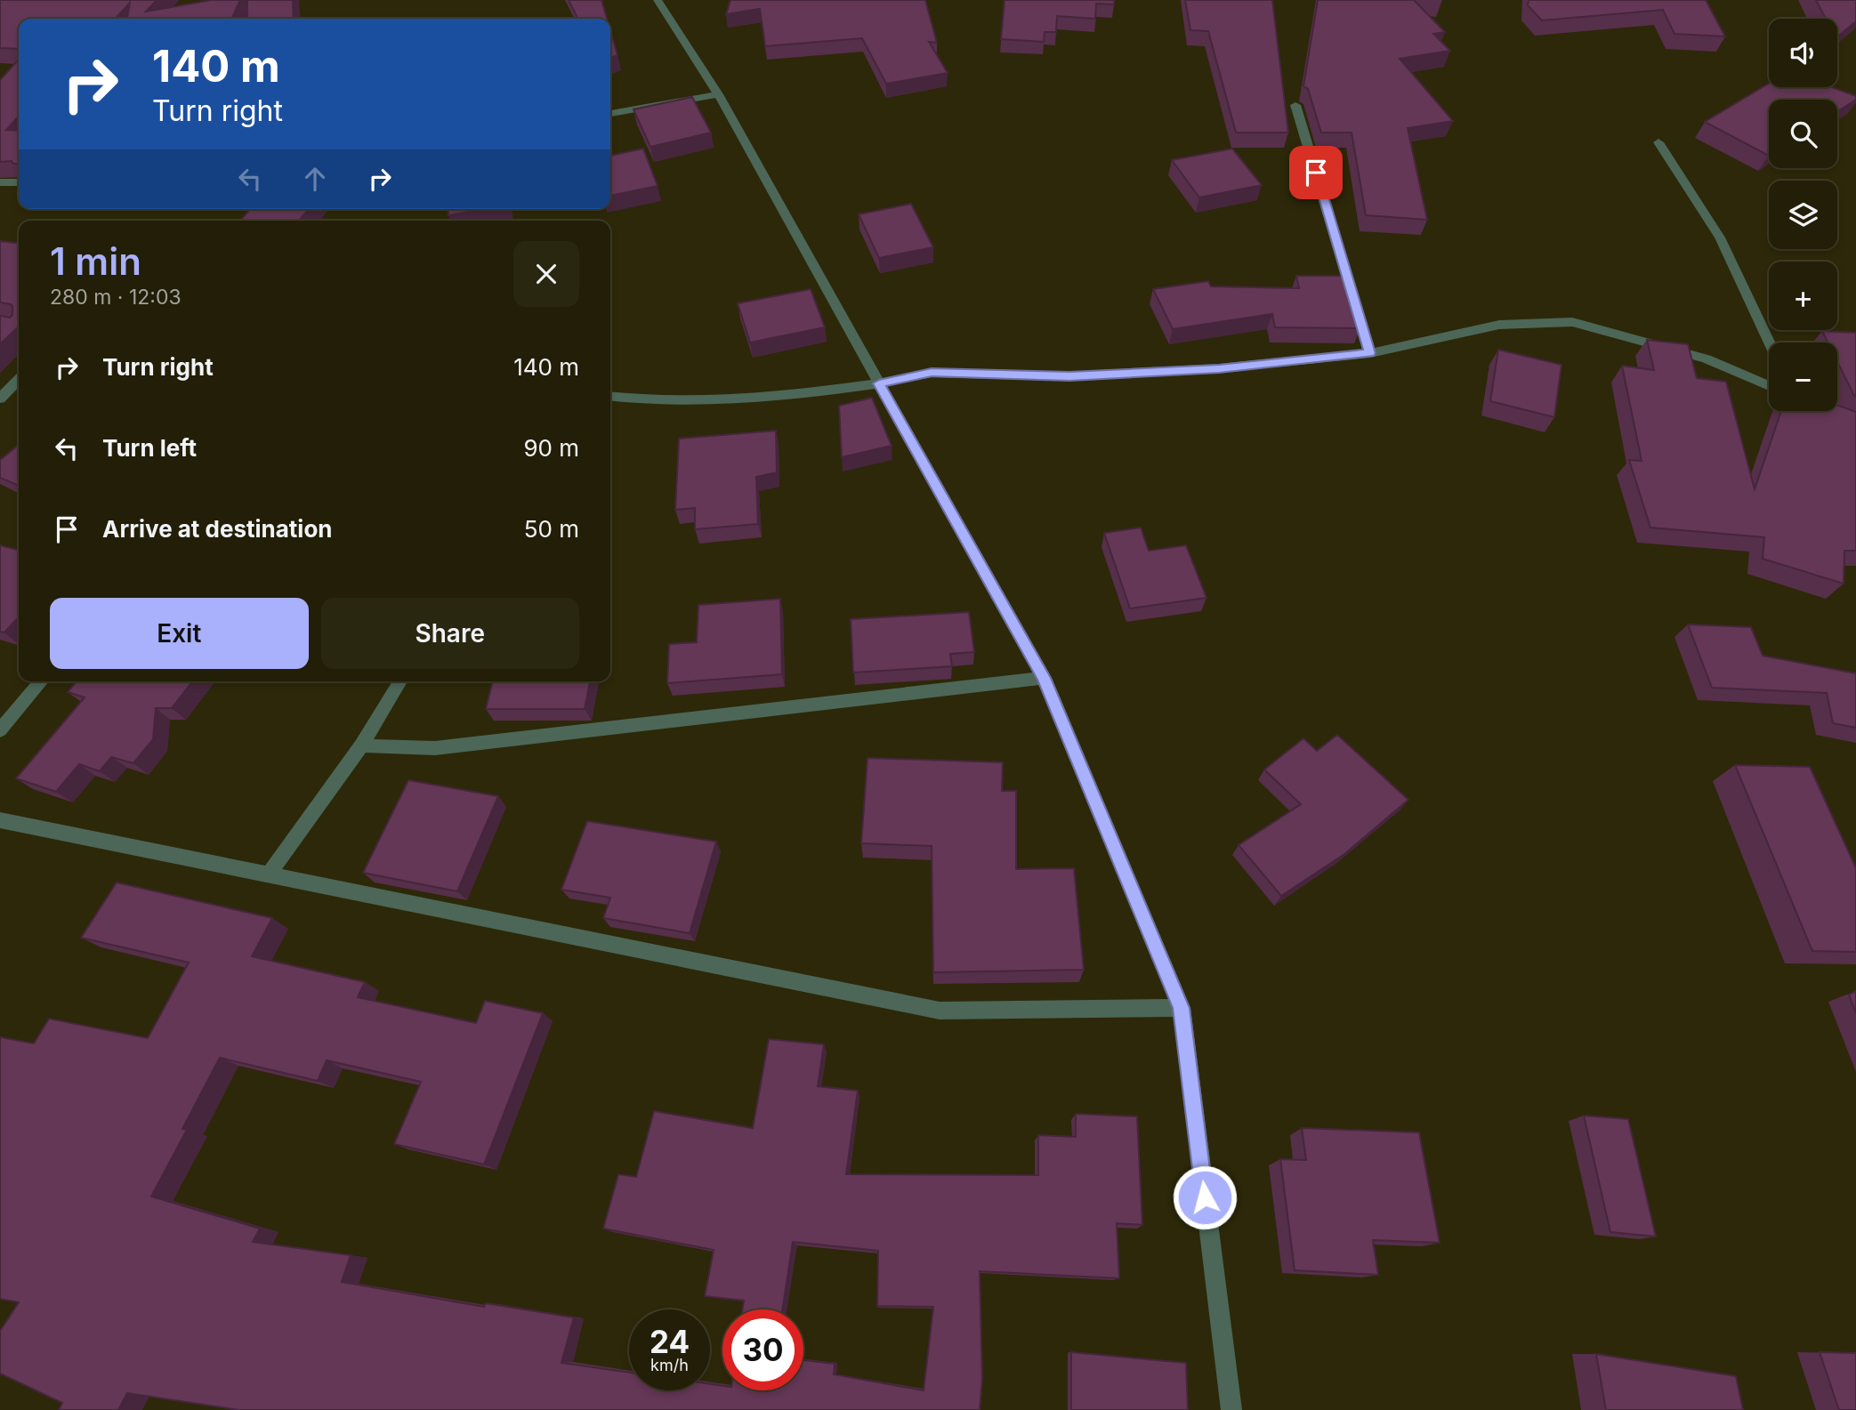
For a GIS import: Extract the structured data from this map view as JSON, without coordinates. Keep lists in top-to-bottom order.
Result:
{
  "page": {
    "map_buttons": ["+", "−"],
    "turn": ["140 m", "Turn right"],
    "heading": ["1 min", "280 m · 12:03"],
    "list": [
      {
        "name": "Turn right",
        "value": "140 m"
      },
      {
        "name": "Turn left",
        "value": "90 m"
      },
      {
        "name": "Arrive at destination",
        "value": "50 m"
      }
    ],
    "buttons": ["Exit", "Share"],
    "speed": "24 km/h",
    "limit": "30"
  }
}
